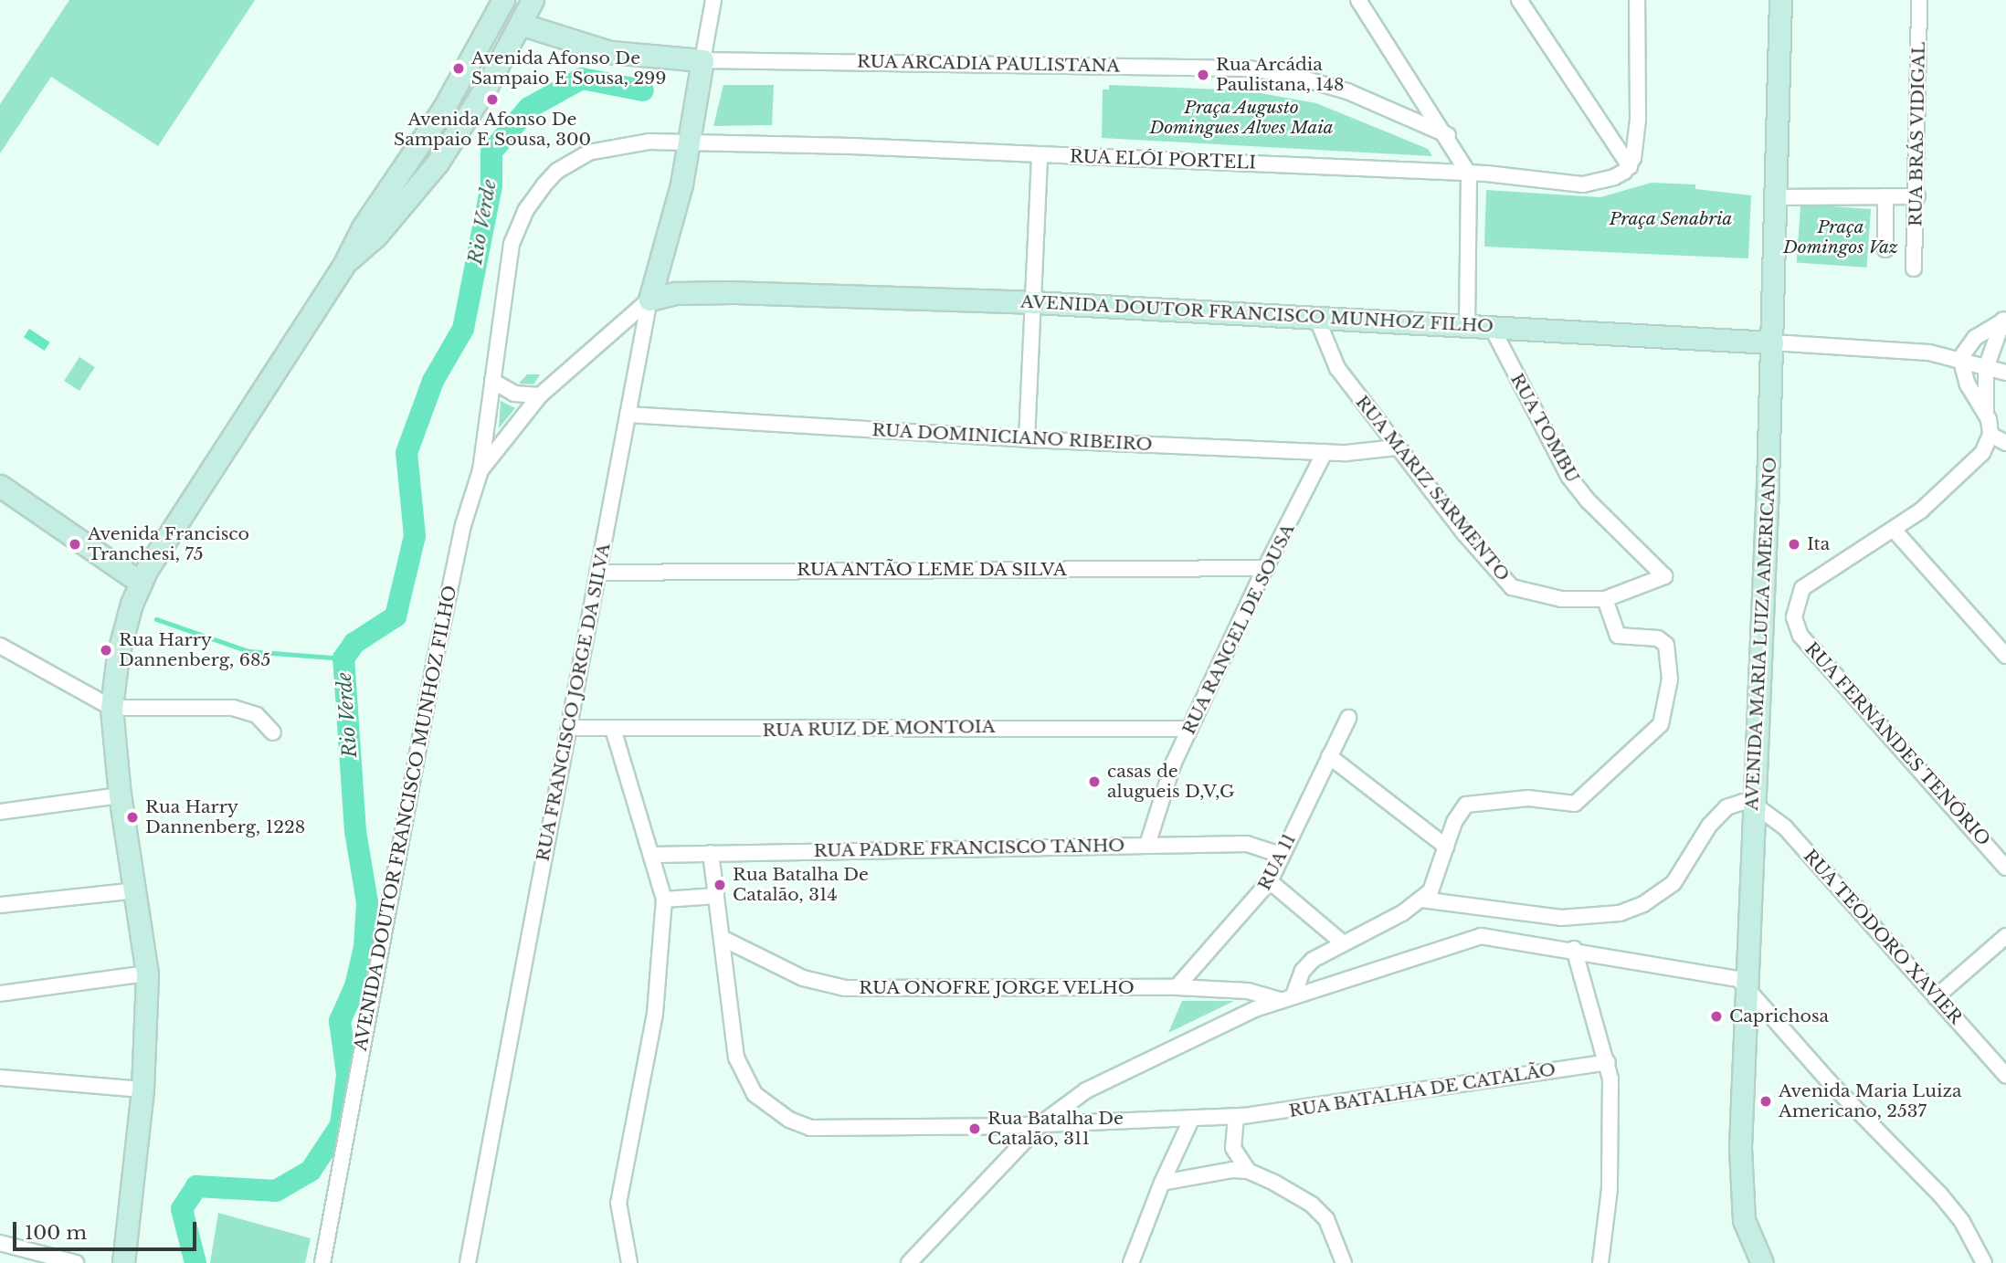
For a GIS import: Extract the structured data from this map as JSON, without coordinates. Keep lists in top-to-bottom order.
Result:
{
  "streets": {
    "main road": [
      "RUA ARCADIA PAULISTANA",
      "AVENIDA DOUTOR FRANCISCO MUNHOZ FILHO",
      "AVENIDA MARIA LUIZA AMERICANO",
      "RUA FRANCISCO JORGE DA SILVA"
    ],
    "street": [
      "RUA BRÁS VIDIGAL",
      "RUA ELÓI PORTELI",
      "RUA TOMBU",
      "RUA DOMINICIANO RIBEIRO",
      "RUA MARIZ SARMENTO",
      "RUA ANTÃO LEME DA SILVA",
      "RUA RANGEL DE SOUSA",
      "RUA RUIZ DE MONTOIA",
      "RUA FERNANDES TENÓRIO",
      "RUA PADRE FRANCISCO TANHO",
      "RUA 11",
      "RUA TEODORO XAVIER",
      "RUA ONOFRE JORGE VELHO",
      "RUA BATALHA DE CATALÃO"
    ]
  },
  "crossings": [
    ["RUA ARCADIA PAULISTANA", "RUA FRANCISCO JORGE DA SILVA"],
    ["RUA ELÓI PORTELI", "AVENIDA DOUTOR FRANCISCO MUNHOZ FILHO"],
    ["RUA ELÓI PORTELI", "RUA FRANCISCO JORGE DA SILVA"],
    ["AVENIDA DOUTOR FRANCISCO MUNHOZ FILHO", "RUA TOMBU"],
    ["AVENIDA DOUTOR FRANCISCO MUNHOZ FILHO", "RUA MARIZ SARMENTO"],
    ["AVENIDA DOUTOR FRANCISCO MUNHOZ FILHO", "AVENIDA MARIA LUIZA AMERICANO"],
    ["AVENIDA DOUTOR FRANCISCO MUNHOZ FILHO", "RUA FRANCISCO JORGE DA SILVA"],
    ["RUA TOMBU", "RUA MARIZ SARMENTO"],
    ["RUA DOMINICIANO RIBEIRO", "RUA MARIZ SARMENTO"],
    ["RUA DOMINICIANO RIBEIRO", "RUA RANGEL DE SOUSA"],
    ["RUA DOMINICIANO RIBEIRO", "RUA FRANCISCO JORGE DA SILVA"],
    ["RUA ANTÃO LEME DA SILVA", "RUA RANGEL DE SOUSA"],
    ["RUA ANTÃO LEME DA SILVA", "RUA FRANCISCO JORGE DA SILVA"],
    ["RUA RANGEL DE SOUSA", "RUA RUIZ DE MONTOIA"],
    ["RUA RANGEL DE SOUSA", "RUA PADRE FRANCISCO TANHO"],
    ["AVENIDA MARIA LUIZA AMERICANO", "RUA TEODORO XAVIER"],
    ["RUA FRANCISCO JORGE DA SILVA", "RUA RUIZ DE MONTOIA"],
    ["RUA PADRE FRANCISCO TANHO", "RUA 11"],
    ["RUA PADRE FRANCISCO TANHO", "RUA BATALHA DE CATALÃO"],
    ["RUA 11", "RUA ONOFRE JORGE VELHO"],
    ["RUA ONOFRE JORGE VELHO", "RUA BATALHA DE CATALÃO"]
  ],
  "water": ["Rio Verde"],
  "parks": ["Praça Augusto Domingues Alves Maia", "Praça Senabria", "Praça Domingos Vaz"],
  "places": [
    "Avenida Afonso De Sampaio E Sousa, 299",
    "Rua Arcádia Paulistana, 148",
    "Avenida Afonso De Sampaio E Sousa, 300",
    "Avenida Francisco Tranchesi, 75",
    "Ita",
    "Rua Harry Dannenberg, 685",
    "casas de alugueis D,V,G",
    "Rua Harry Dannenberg, 1228",
    "Rua Batalha De Catalão, 314",
    "Caprichosa",
    "Avenida Maria Luiza Americano, 2537",
    "Rua Batalha De Catalão, 311"
  ],
  "scale_bar": "100 m"
}
